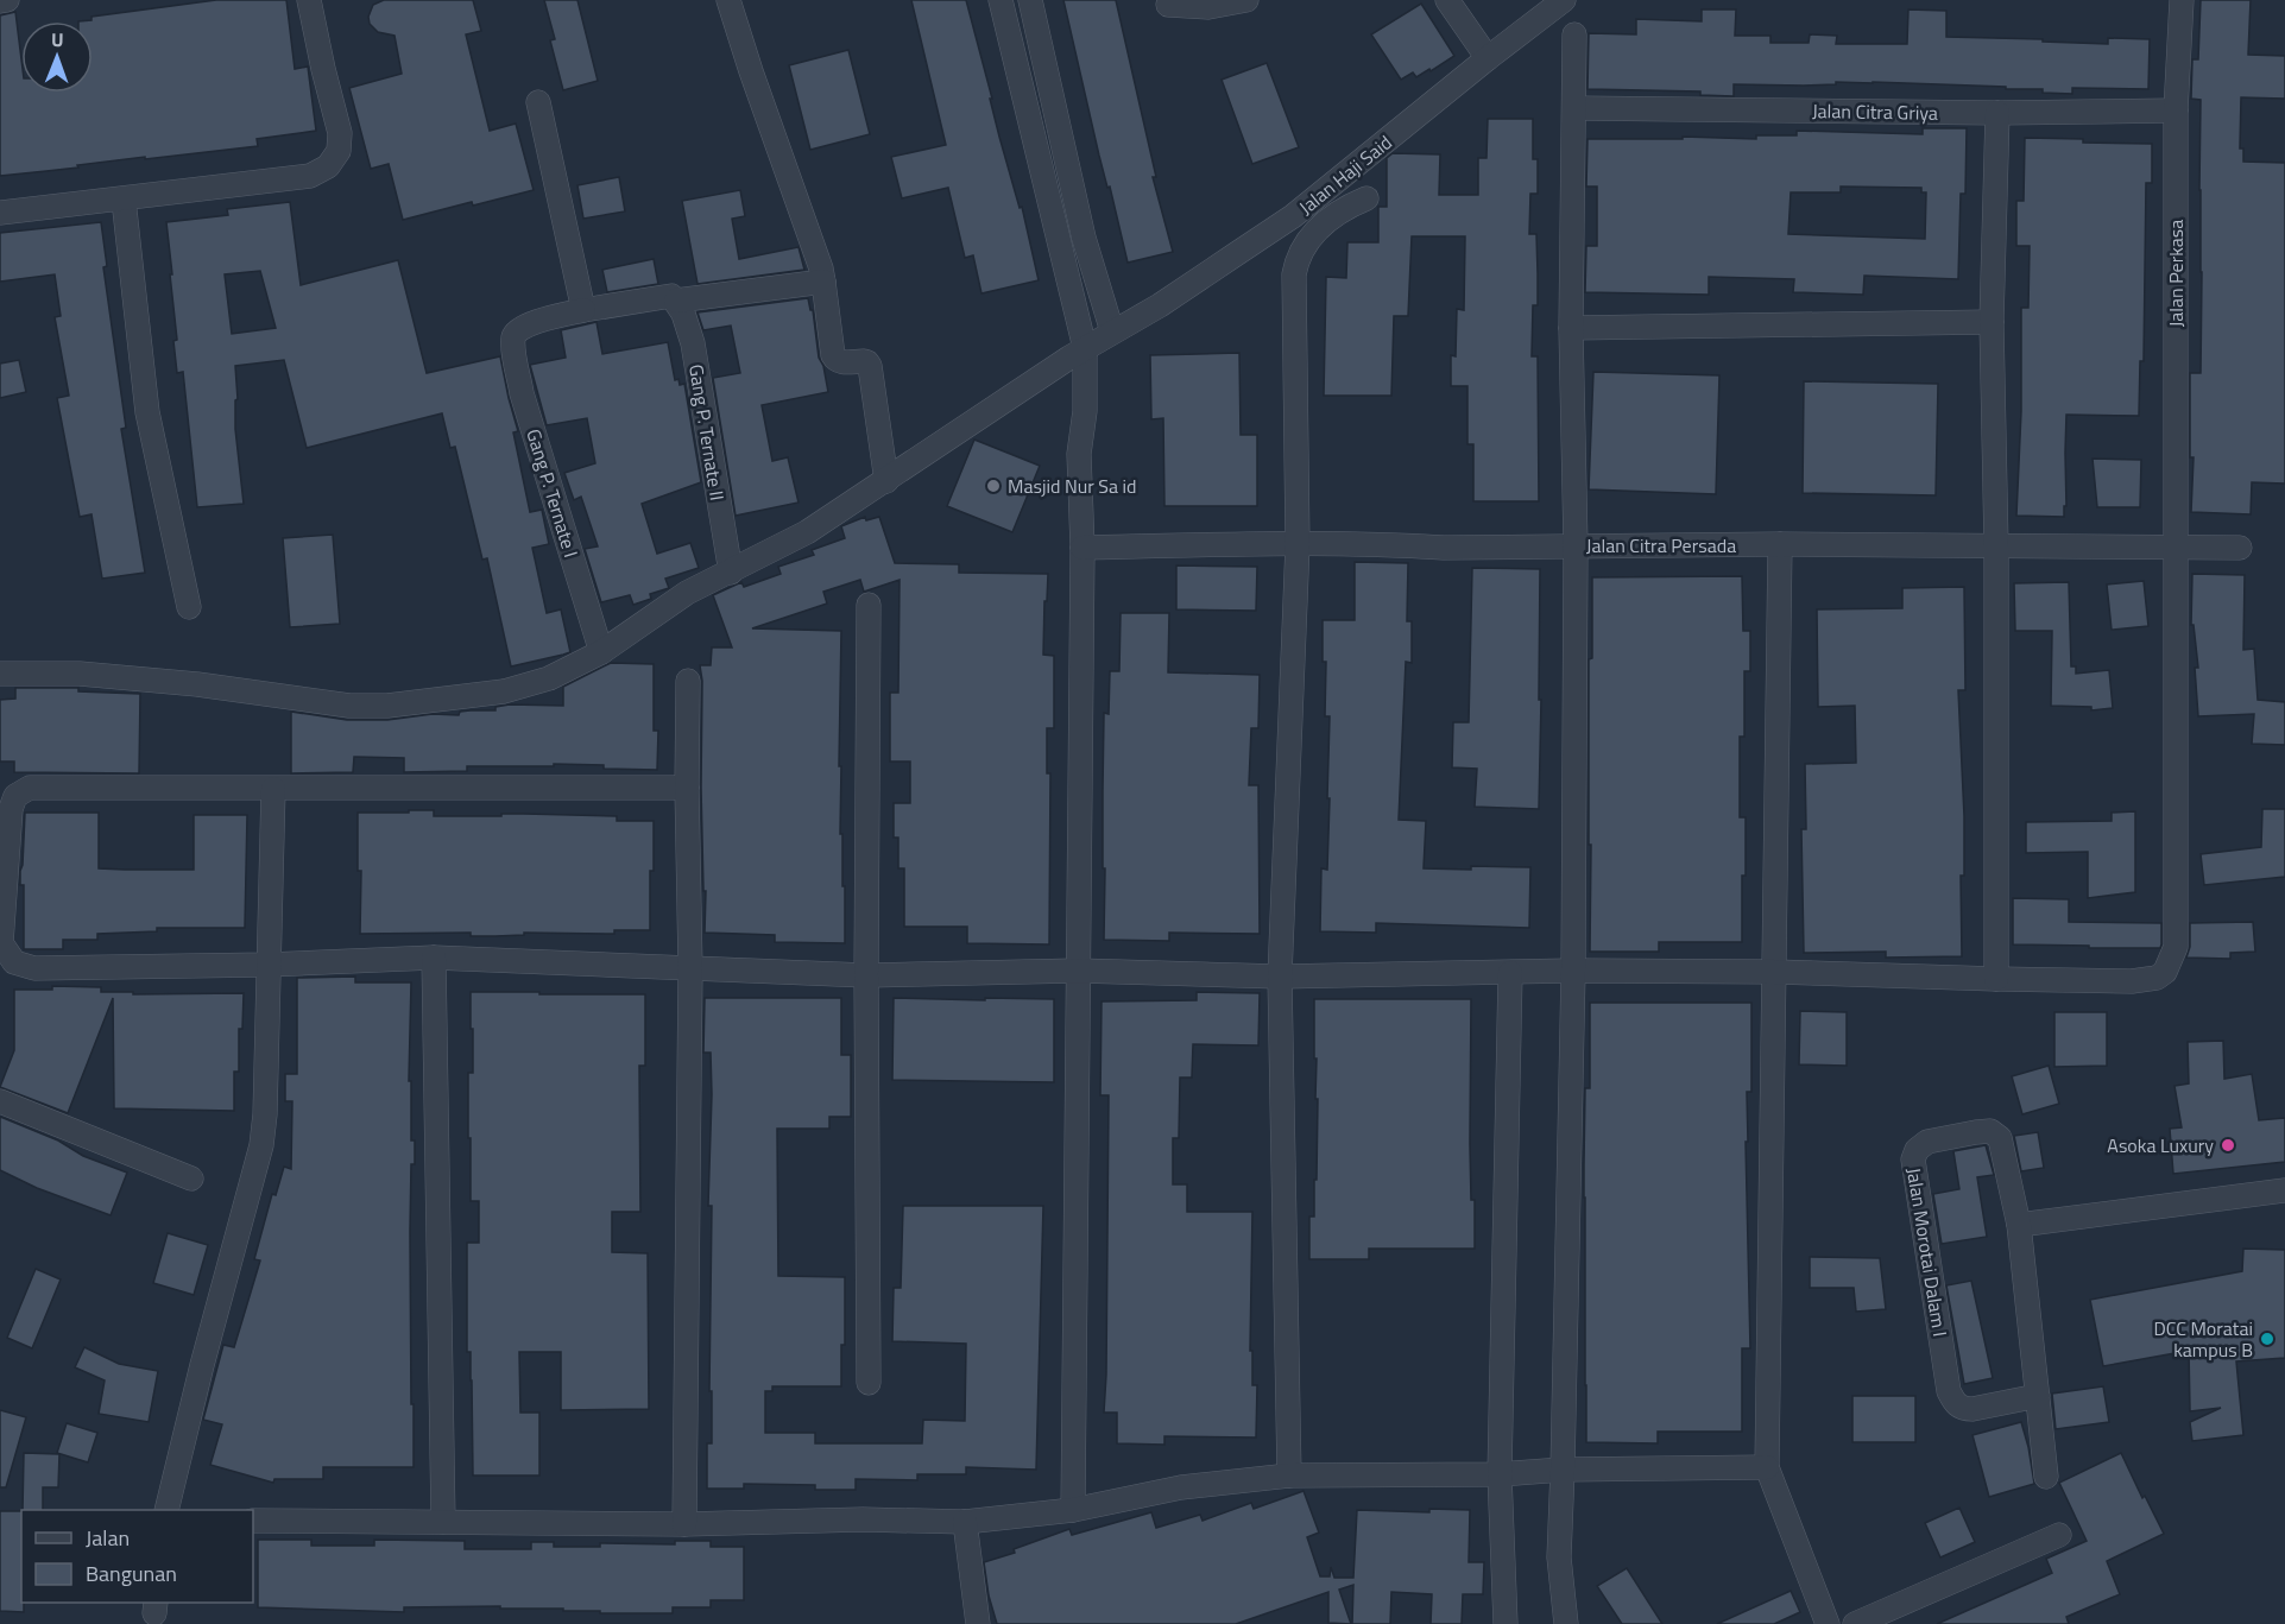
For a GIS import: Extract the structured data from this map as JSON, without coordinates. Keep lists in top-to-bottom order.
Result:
{
  "streets": {
    "street": [
      "Jalan Citra Griya",
      "Jalan Haji Said",
      "Jalan Perkasa",
      "Gang P. Ternate II",
      "Gang P. Ternate I",
      "Jalan Citra Persada",
      "Jalan Morotai Dalam I"
    ]
  },
  "crossings": [
    ["Jalan Citra Griya", "Jalan Perkasa"],
    ["Jalan Haji Said", "Gang P. Ternate II"],
    ["Jalan Haji Said", "Gang P. Ternate I"],
    ["Jalan Perkasa", "Jalan Citra Persada"]
  ],
  "places": ["Masjid Nur Sa id", "Asoka Luxury", "DCC Moratai kampus B"],
  "legend": ["Jalan", "Bangunan"],
  "north": "top"
}
